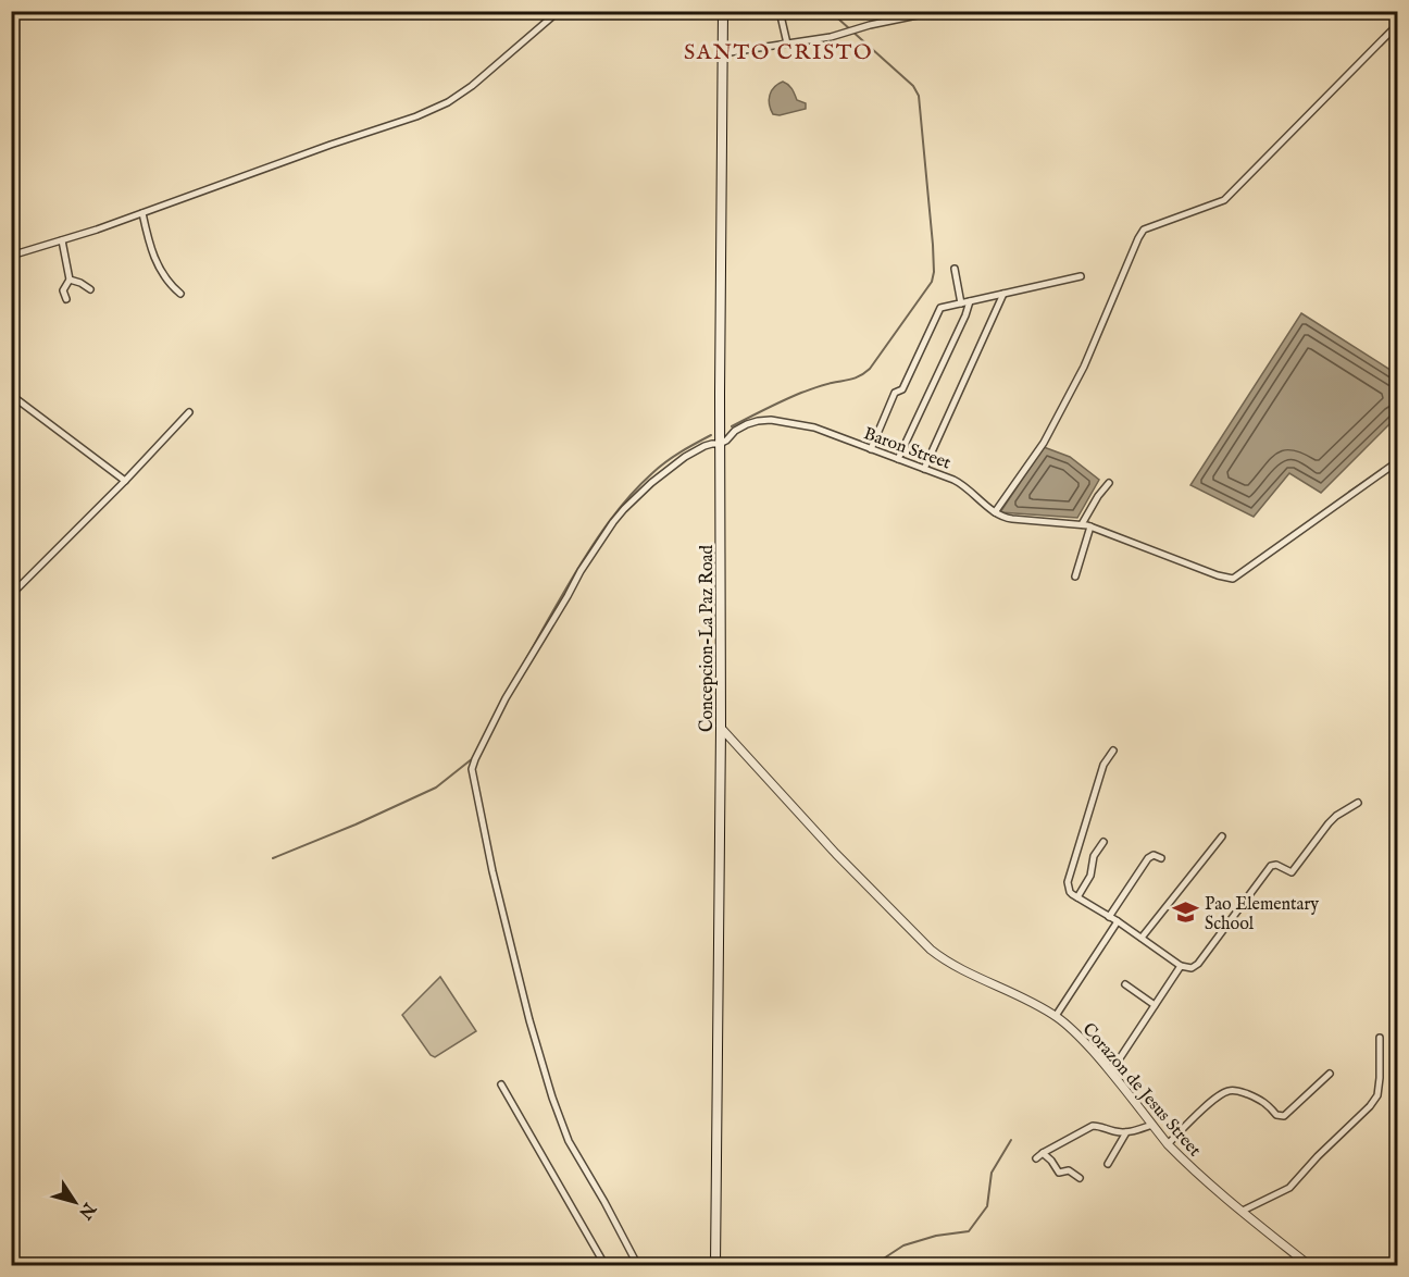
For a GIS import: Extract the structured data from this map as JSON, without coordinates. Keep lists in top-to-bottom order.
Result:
{
  "streets": {
    "main road": ["Concepcion-La Paz Road"],
    "street": ["Baron Street", "Corazon de Jesus Street"]
  },
  "crossings": [
    ["Baron Street", "Concepcion-La Paz Road"],
    ["Concepcion-La Paz Road", "Corazon de Jesus Street"]
  ],
  "districts": ["SANTO CRISTO"],
  "places": {
    "school or university": ["Pao Elementary School"]
  },
  "north": "bottom right"
}
